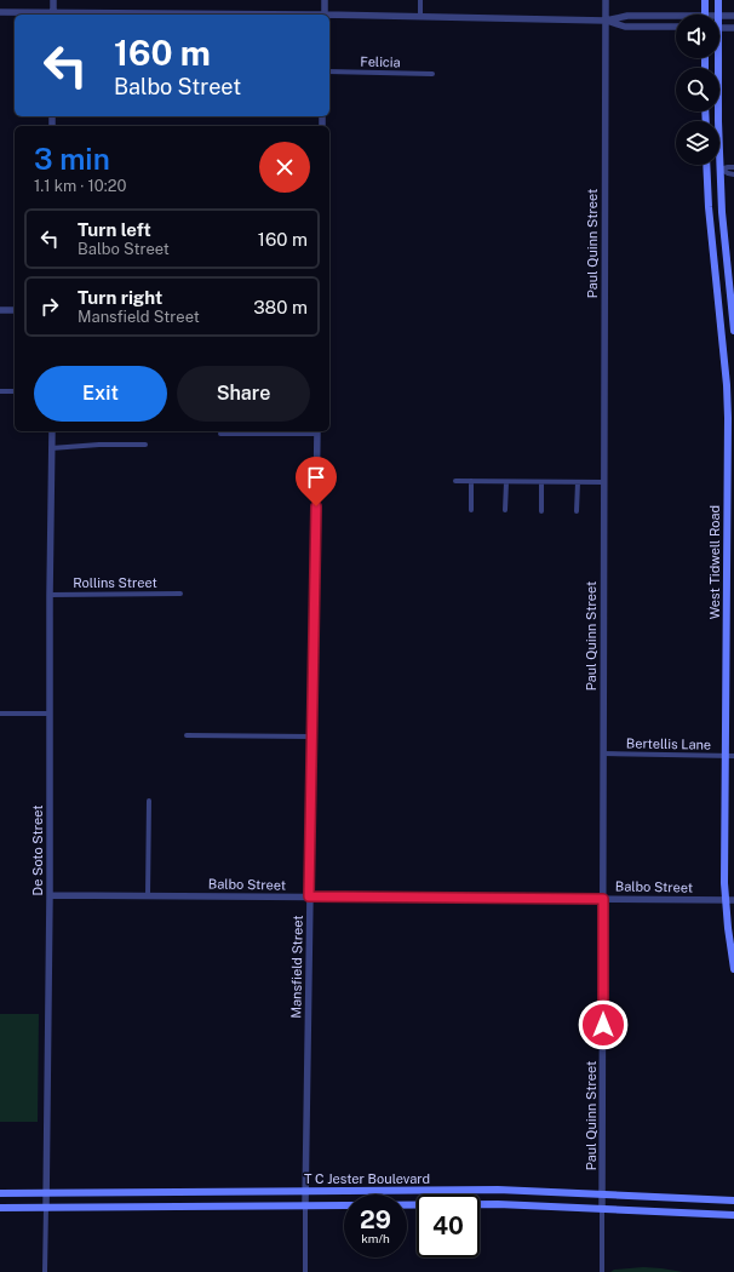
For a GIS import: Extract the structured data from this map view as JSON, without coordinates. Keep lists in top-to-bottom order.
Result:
{
  "streets": {
    "main road": ["West Tidwell Road", "T C Jester Boulevard"],
    "street": [
      "Felicia",
      "Paul Quinn Street",
      "Rollins Street",
      "Bertellis Lane",
      "De Soto Street",
      "Balbo Street",
      "Mansfield Street"
    ]
  },
  "crossings": [
    ["Paul Quinn Street", "Bertellis Lane"],
    ["Paul Quinn Street", "Balbo Street"],
    ["Paul Quinn Street", "T C Jester Boulevard"],
    ["West Tidwell Road", "Bertellis Lane"],
    ["West Tidwell Road", "Balbo Street"],
    ["Rollins Street", "De Soto Street"],
    ["De Soto Street", "Balbo Street"],
    ["De Soto Street", "T C Jester Boulevard"],
    ["Balbo Street", "Mansfield Street"],
    ["Mansfield Street", "T C Jester Boulevard"]
  ],
  "page": {
    "turn": ["160 m", "Balbo Street"],
    "heading": ["3 min", "1.1 km · 10:20"],
    "list": [
      {
        "name": "Turn left",
        "note": "Balbo Street",
        "value": "160 m"
      },
      {
        "name": "Turn right",
        "note": "Mansfield Street",
        "value": "380 m"
      }
    ],
    "buttons": ["Exit", "Share"],
    "speed": "29 km/h",
    "limit": "40"
  }
}
